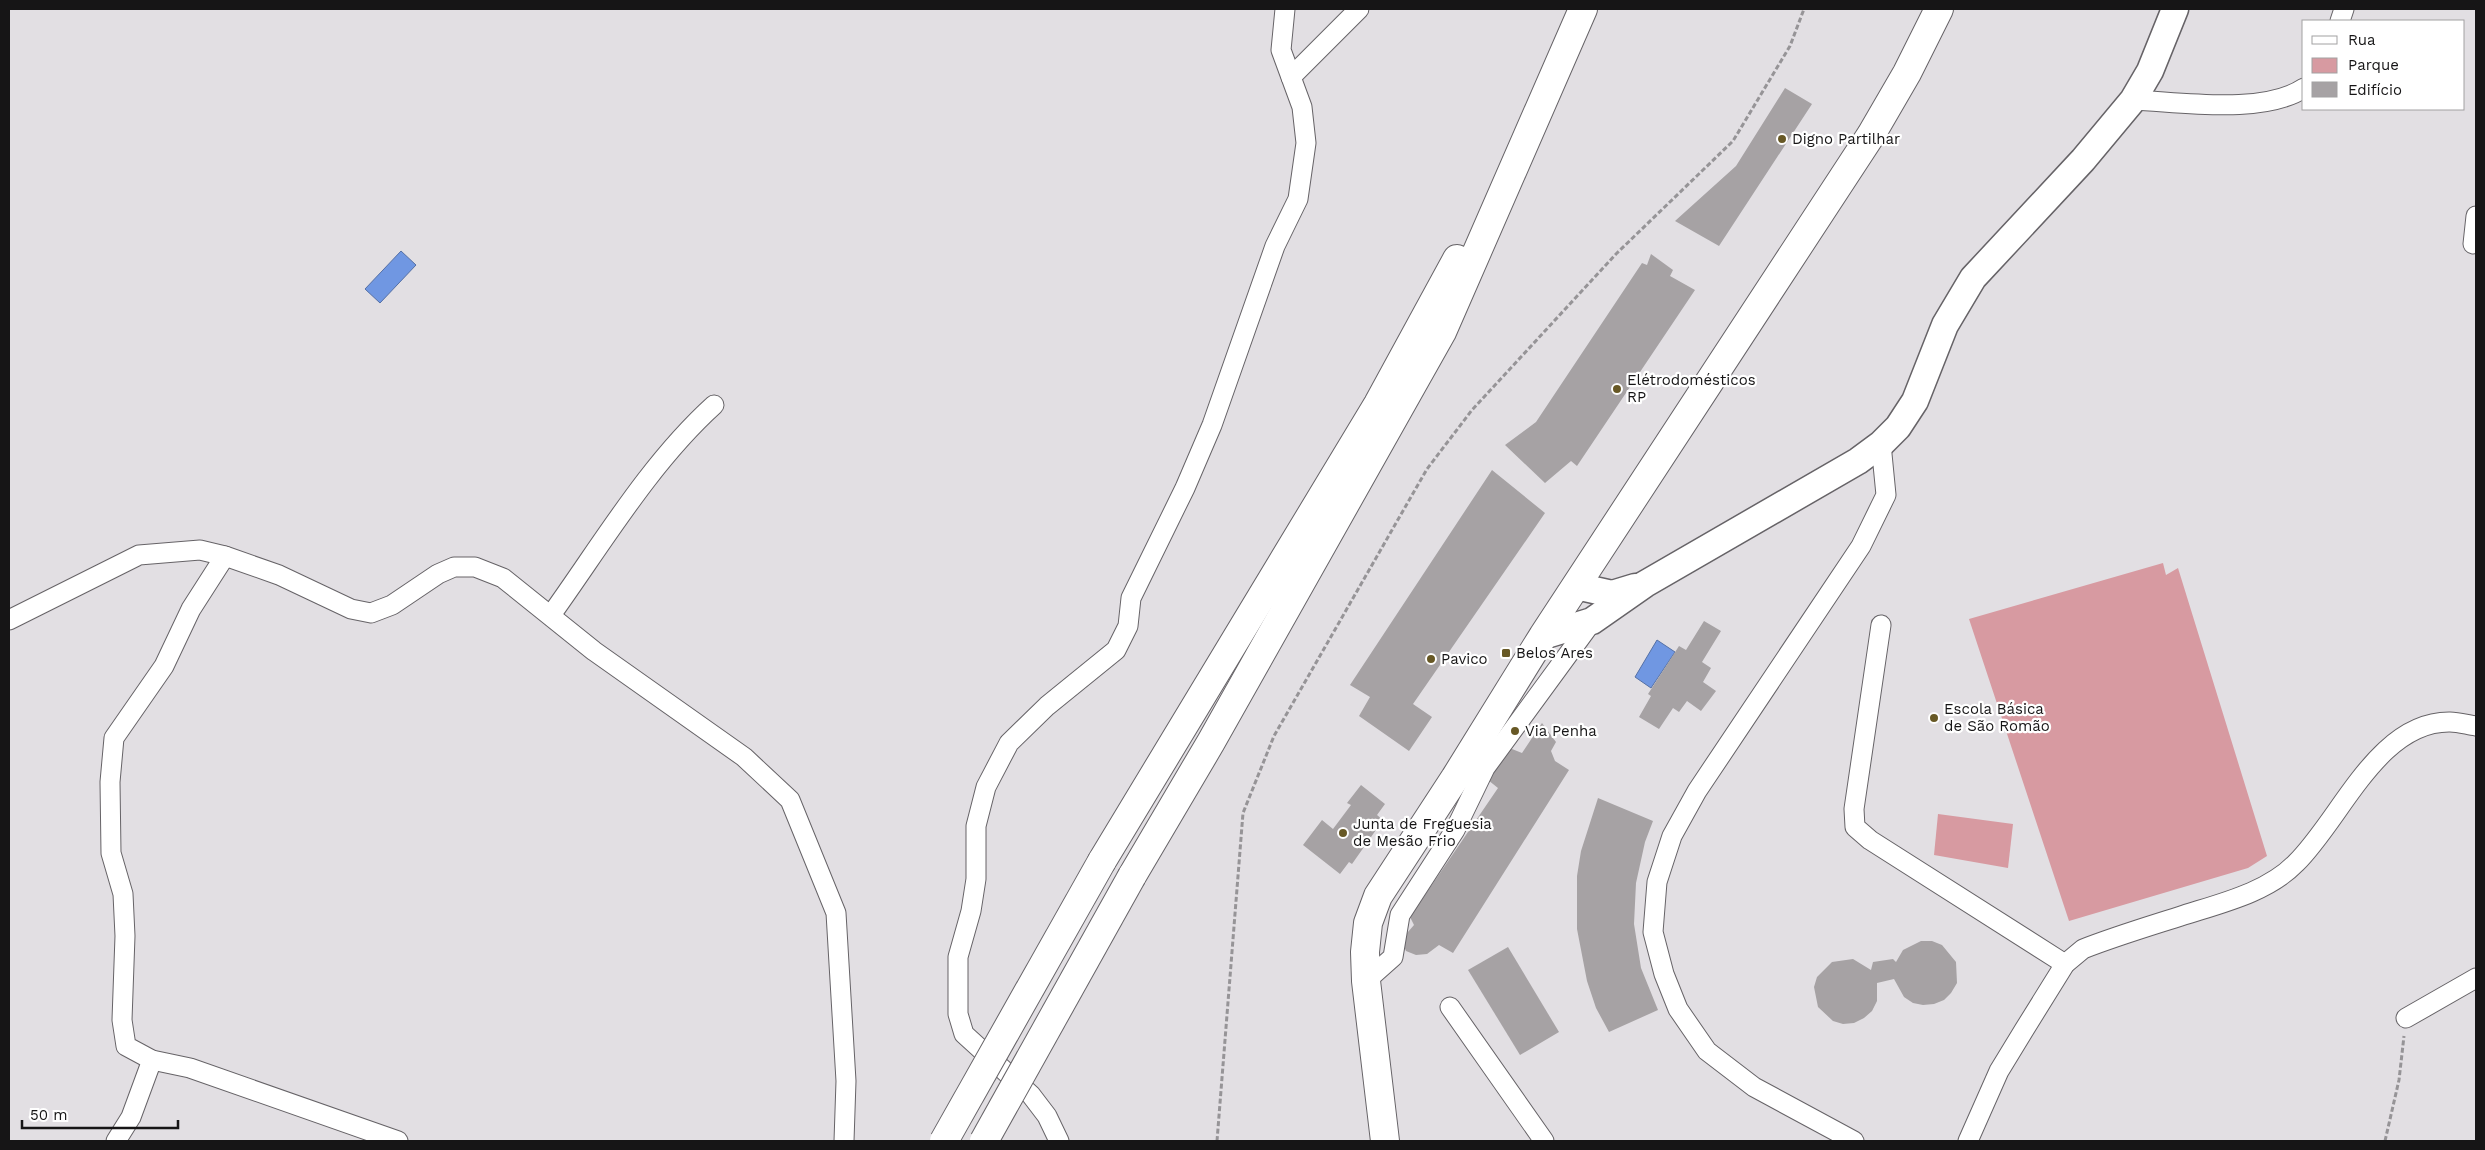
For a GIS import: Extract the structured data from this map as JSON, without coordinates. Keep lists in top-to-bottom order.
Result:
{
  "places": {
    "other": [
      "Digno Partilhar",
      "Elétrodomésticos RP",
      "Pavico",
      "Escola Básica de São Romão",
      "Via Penha",
      "Junta de Freguesia de Mesão Frio"
    ],
    "transit": ["Belos Ares"]
  },
  "legend": ["Rua", "Parque", "Edifício"],
  "scale_bar": "50 m"
}
